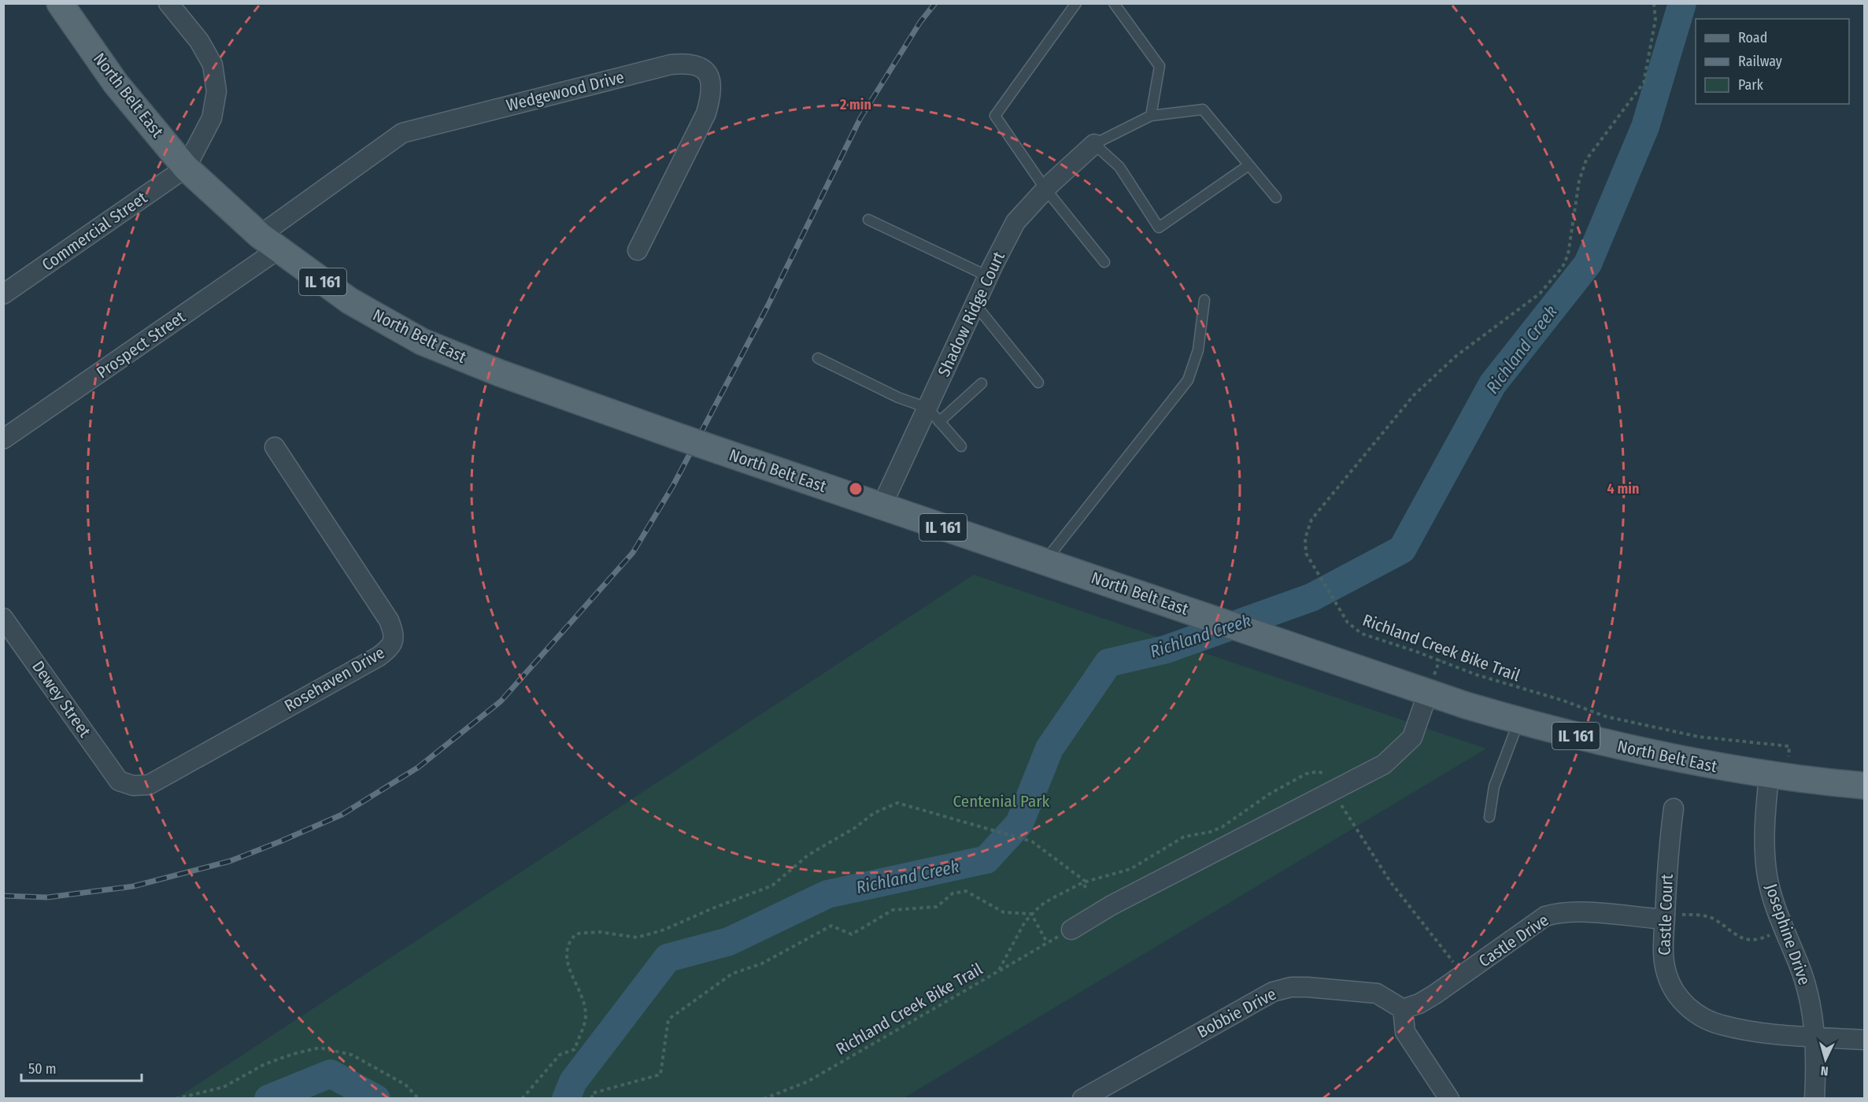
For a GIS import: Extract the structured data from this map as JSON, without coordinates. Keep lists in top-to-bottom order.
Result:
{
  "streets": {
    "main road": ["North Belt East", "IL 161"],
    "street": [
      "Wedgewood Drive",
      "Commercial Street",
      "Shadow Ridge Court",
      "Prospect Street",
      "Rosehaven Drive",
      "Dewey Street",
      "Castle Court",
      "Josephine Drive",
      "Castle Drive",
      "Bobbie Drive"
    ],
    "path": ["Richland Creek Bike Trail"]
  },
  "crossings": [
    ["Wedgewood Drive", "North Belt East"],
    ["Wedgewood Drive", "Prospect Street"],
    ["North Belt East", "Commercial Street"],
    ["North Belt East", "Shadow Ridge Court"],
    ["North Belt East", "Prospect Street"],
    ["North Belt East", "Richland Creek Bike Trail"],
    ["North Belt East", "Josephine Drive"],
    ["Richland Creek Bike Trail", "Josephine Drive"],
    ["Richland Creek Bike Trail", "Castle Drive"],
    ["Rosehaven Drive", "Dewey Street"],
    ["Castle Court", "Josephine Drive"],
    ["Castle Court", "Castle Drive"],
    ["Castle Drive", "Bobbie Drive"]
  ],
  "water": ["Richland Creek"],
  "parks": ["Centenial Park"],
  "legend": ["Road", "Railway", "Park"],
  "scale_bar": "50 m",
  "north": "bottom",
  "rings": ["2 min", "4 min"]
}
